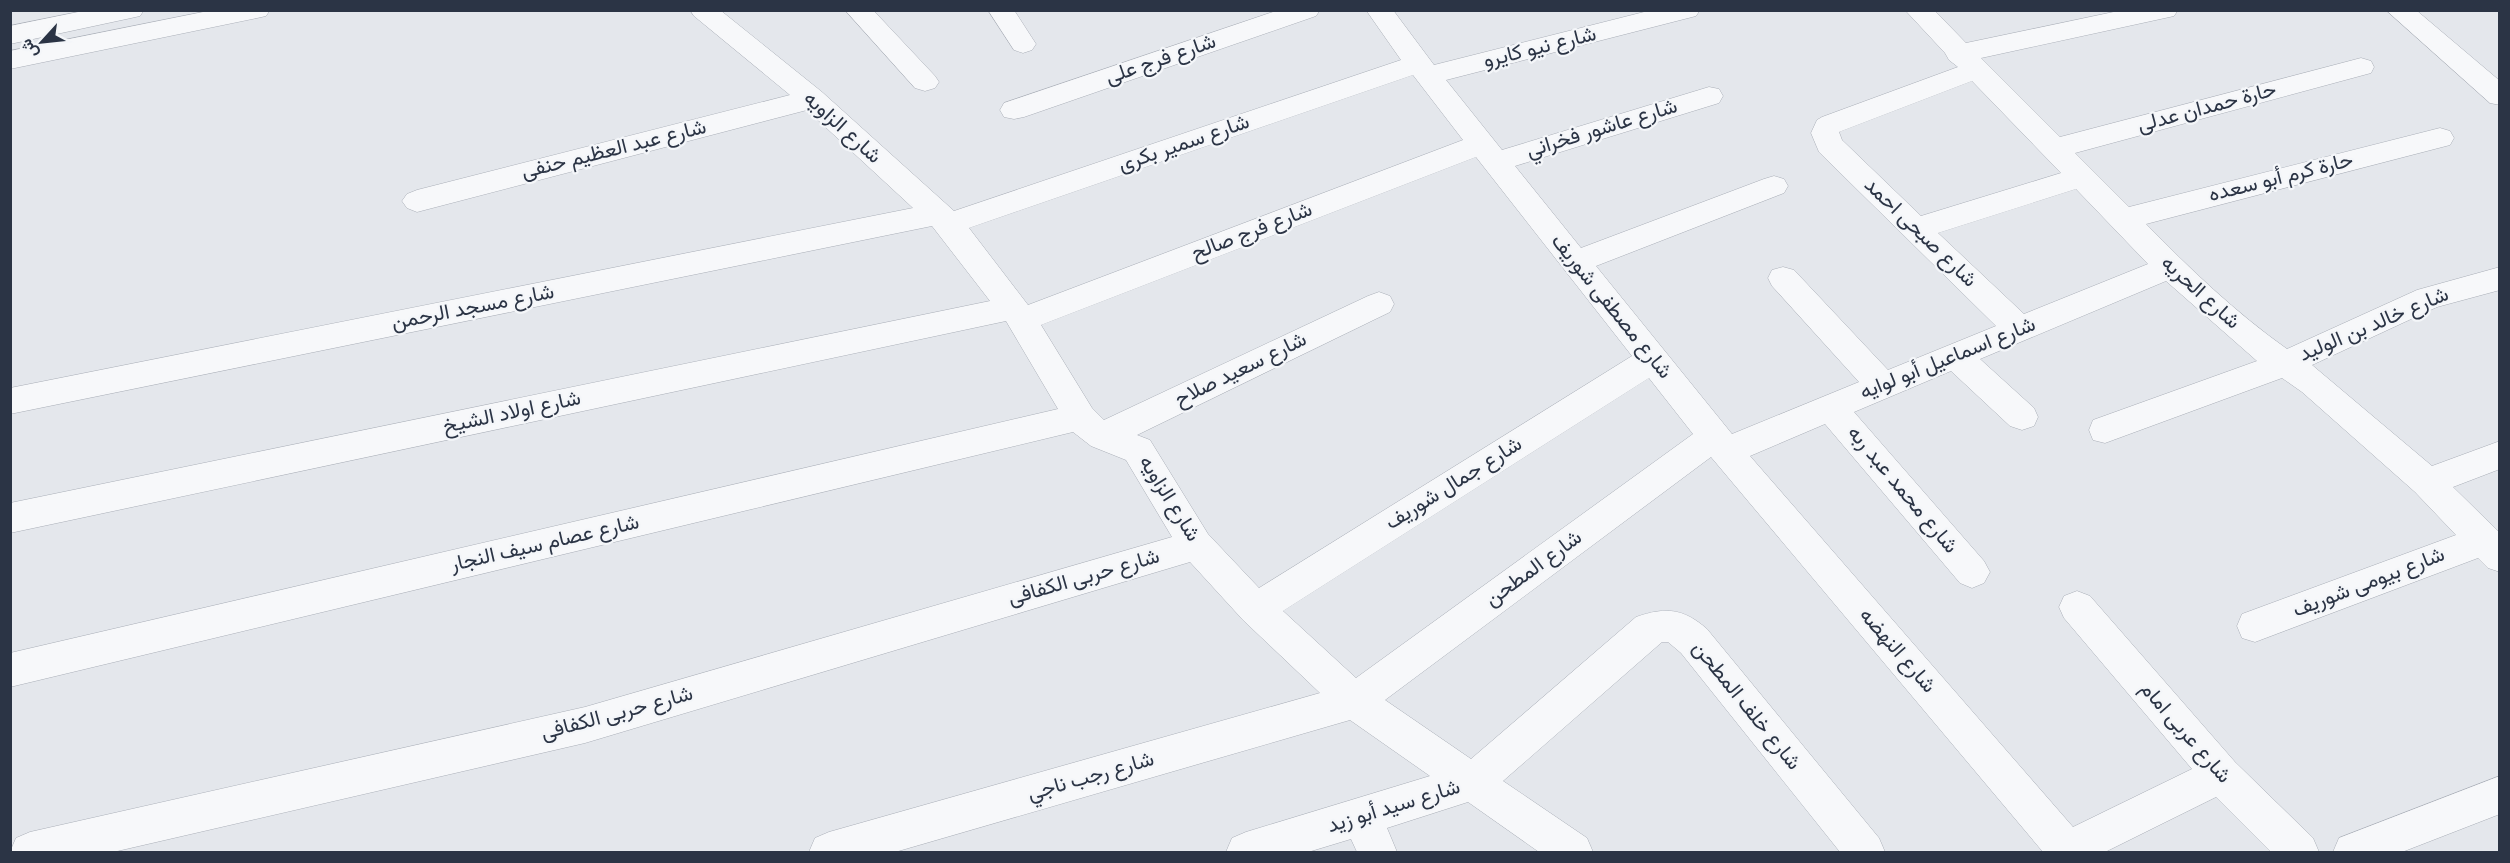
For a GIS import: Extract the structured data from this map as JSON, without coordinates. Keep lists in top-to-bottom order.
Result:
{
  "streets": {
    "street": [
      "شارع نيو كايرو",
      "شارع فرج على",
      "حارة حمدان عدلى",
      "شارع الزاويه",
      "شارع عاشور فخراني",
      "شارع سمير بكرى",
      "شارع عبد العظيم حنفى",
      "حارة كرم أبو سعده",
      "شارع فرج صالح",
      "شارع صبحى احمد",
      "شارع الحريه",
      "شارع مصطفى شوريف",
      "شارع مسجد الرحمن",
      "شارع خالد بن الوليد",
      "شارع اسماعيل أبو لوايه",
      "شارع سعيد صلاح",
      "شارع اولاد الشيخ",
      "شارع جمال شوريف",
      "شارع محمد عبد ربه",
      "شارع عصام سيف النجار",
      "شارع المطحن",
      "شارع حربى الكفافى",
      "شارع بيومى شوريف",
      "شارع النهضه",
      "شارع خلف المطحن",
      "شارع عربى امام",
      "شارع رجب ناجي",
      "شارع سيد أبو زيد"
    ]
  },
  "crossings": [
    ["شارع نيو كايرو", "شارع سمير بكرى"],
    ["شارع نيو كايرو", "شارع مصطفى شوريف"],
    ["حارة حمدان عدلى", "شارع الحريه"],
    ["شارع الزاويه", "شارع سمير بكرى"],
    ["شارع الزاويه", "شارع عبد العظيم حنفى"],
    ["شارع الزاويه", "شارع فرج صالح"],
    ["شارع الزاويه", "شارع مسجد الرحمن"],
    ["شارع الزاويه", "شارع سعيد صلاح"],
    ["شارع الزاويه", "شارع اولاد الشيخ"],
    ["شارع الزاويه", "شارع جمال شوريف"],
    ["شارع الزاويه", "شارع عصام سيف النجار"],
    ["شارع الزاويه", "شارع المطحن"],
    ["شارع الزاويه", "شارع حربى الكفافى"],
    ["شارع الزاويه", "شارع خلف المطحن"],
    ["شارع الزاويه", "شارع رجب ناجي"],
    ["شارع الزاويه", "شارع سيد أبو زيد"],
    ["شارع عاشور فخراني", "شارع فرج صالح"],
    ["شارع عاشور فخراني", "شارع مصطفى شوريف"],
    ["شارع سمير بكرى", "شارع مصطفى شوريف"],
    ["شارع سمير بكرى", "شارع مسجد الرحمن"],
    ["حارة كرم أبو سعده", "شارع الحريه"],
    ["شارع فرج صالح", "شارع مصطفى شوريف"],
    ["شارع فرج صالح", "شارع اولاد الشيخ"],
    ["شارع صبحى احمد", "شارع الحريه"],
    ["شارع صبحى احمد", "شارع اسماعيل أبو لوايه"],
    ["شارع الحريه", "شارع خالد بن الوليد"],
    ["شارع الحريه", "شارع اسماعيل أبو لوايه"],
    ["شارع الحريه", "شارع بيومى شوريف"],
    ["شارع مصطفى شوريف", "شارع اسماعيل أبو لوايه"],
    ["شارع مصطفى شوريف", "شارع جمال شوريف"],
    ["شارع مصطفى شوريف", "شارع المطحن"],
    ["شارع مصطفى شوريف", "شارع النهضه"],
    ["شارع اسماعيل أبو لوايه", "شارع محمد عبد ربه"],
    ["شارع اسماعيل أبو لوايه", "شارع المطحن"],
    ["شارع اسماعيل أبو لوايه", "شارع النهضه"],
    ["شارع سعيد صلاح", "شارع عصام سيف النجار"],
    ["شارع المطحن", "شارع النهضه"],
    ["شارع المطحن", "شارع رجب ناجي"],
    ["شارع خلف المطحن", "شارع سيد أبو زيد"]
  ],
  "north": "bottom left"
}
